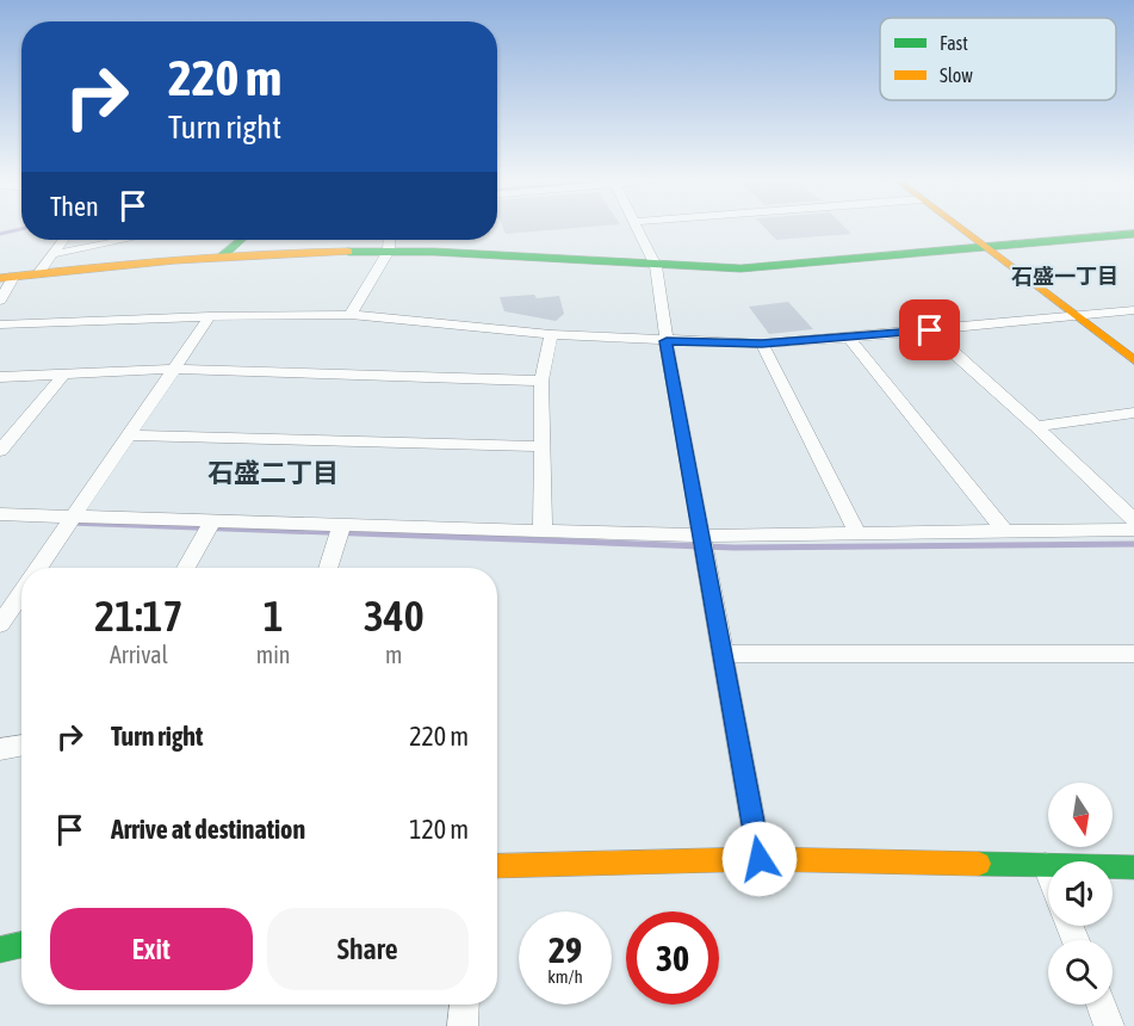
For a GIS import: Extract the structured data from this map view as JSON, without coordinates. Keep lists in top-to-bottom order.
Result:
{
  "districts": ["石盛一丁目", "石盛二丁目"],
  "legend": ["Fast", "Slow"],
  "north": "bottom",
  "page": {
    "turn": ["220 m", "Turn right"],
    "then": "Then",
    "eta": [
      "21:17",
      "Arrival",
      "1",
      "min",
      "340",
      "m"
    ],
    "list": [
      {
        "name": "Turn right",
        "value": "220 m"
      },
      {
        "name": "Arrive at destination",
        "value": "120 m"
      }
    ],
    "buttons": ["Exit", "Share"],
    "speed": "29 km/h",
    "limit": "30"
  }
}
